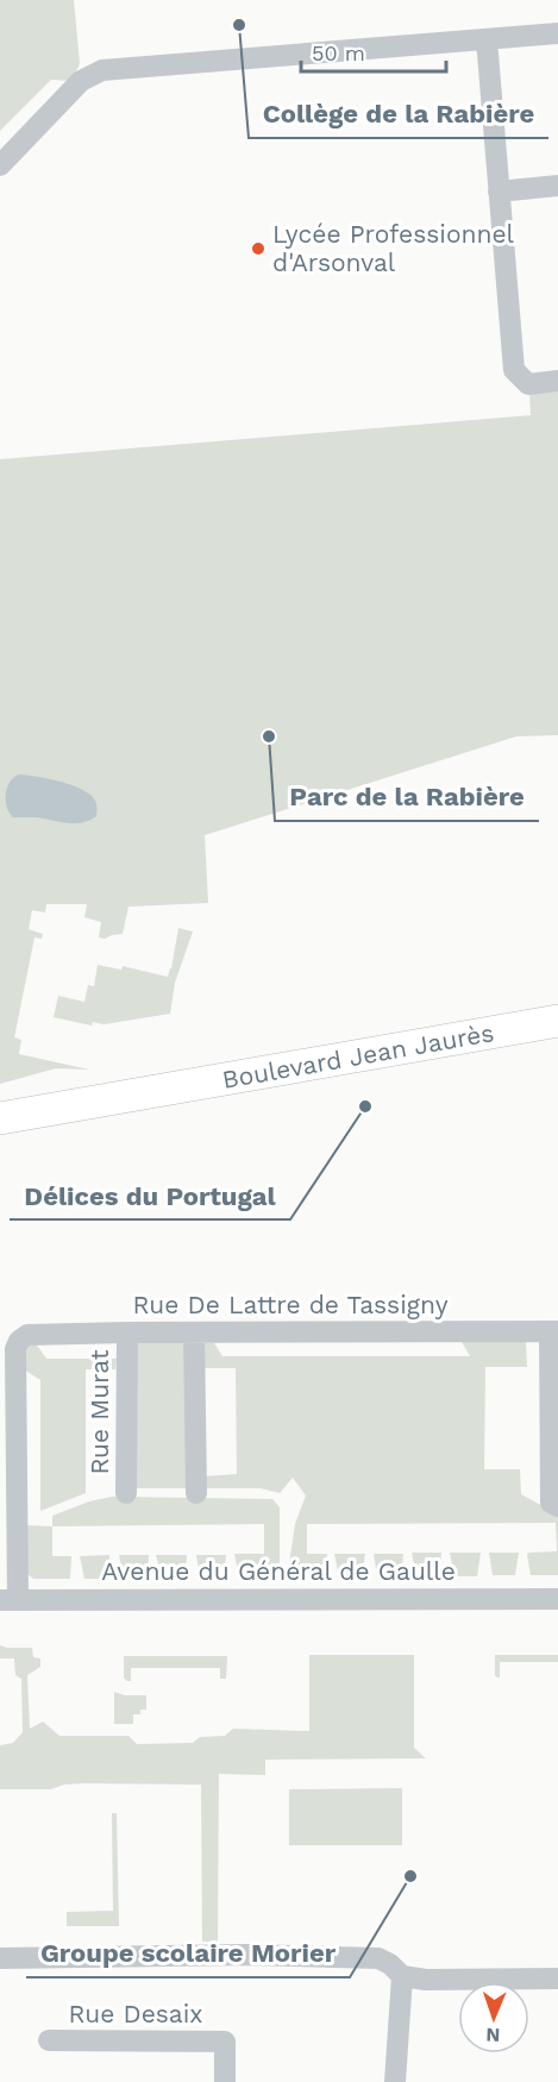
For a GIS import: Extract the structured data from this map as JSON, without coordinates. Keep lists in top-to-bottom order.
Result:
{
  "streets": {
    "main road": ["Boulevard Jean Jaurès"],
    "street": [
      "Rue De Lattre de Tassigny",
      "Rue Murat",
      "Avenue du Général de Gaulle",
      "Rue Desaix"
    ]
  },
  "crossings": [
    ["Rue De Lattre de Tassigny", "Rue Murat"]
  ],
  "places": [
    "Collège de la Rabière",
    "Lycée Professionnel d'Arsonval",
    "Parc de la Rabière",
    "Délices du Portugal",
    "Groupe scolaire Morier"
  ],
  "scale_bar": "50 m",
  "north": "bottom"
}
